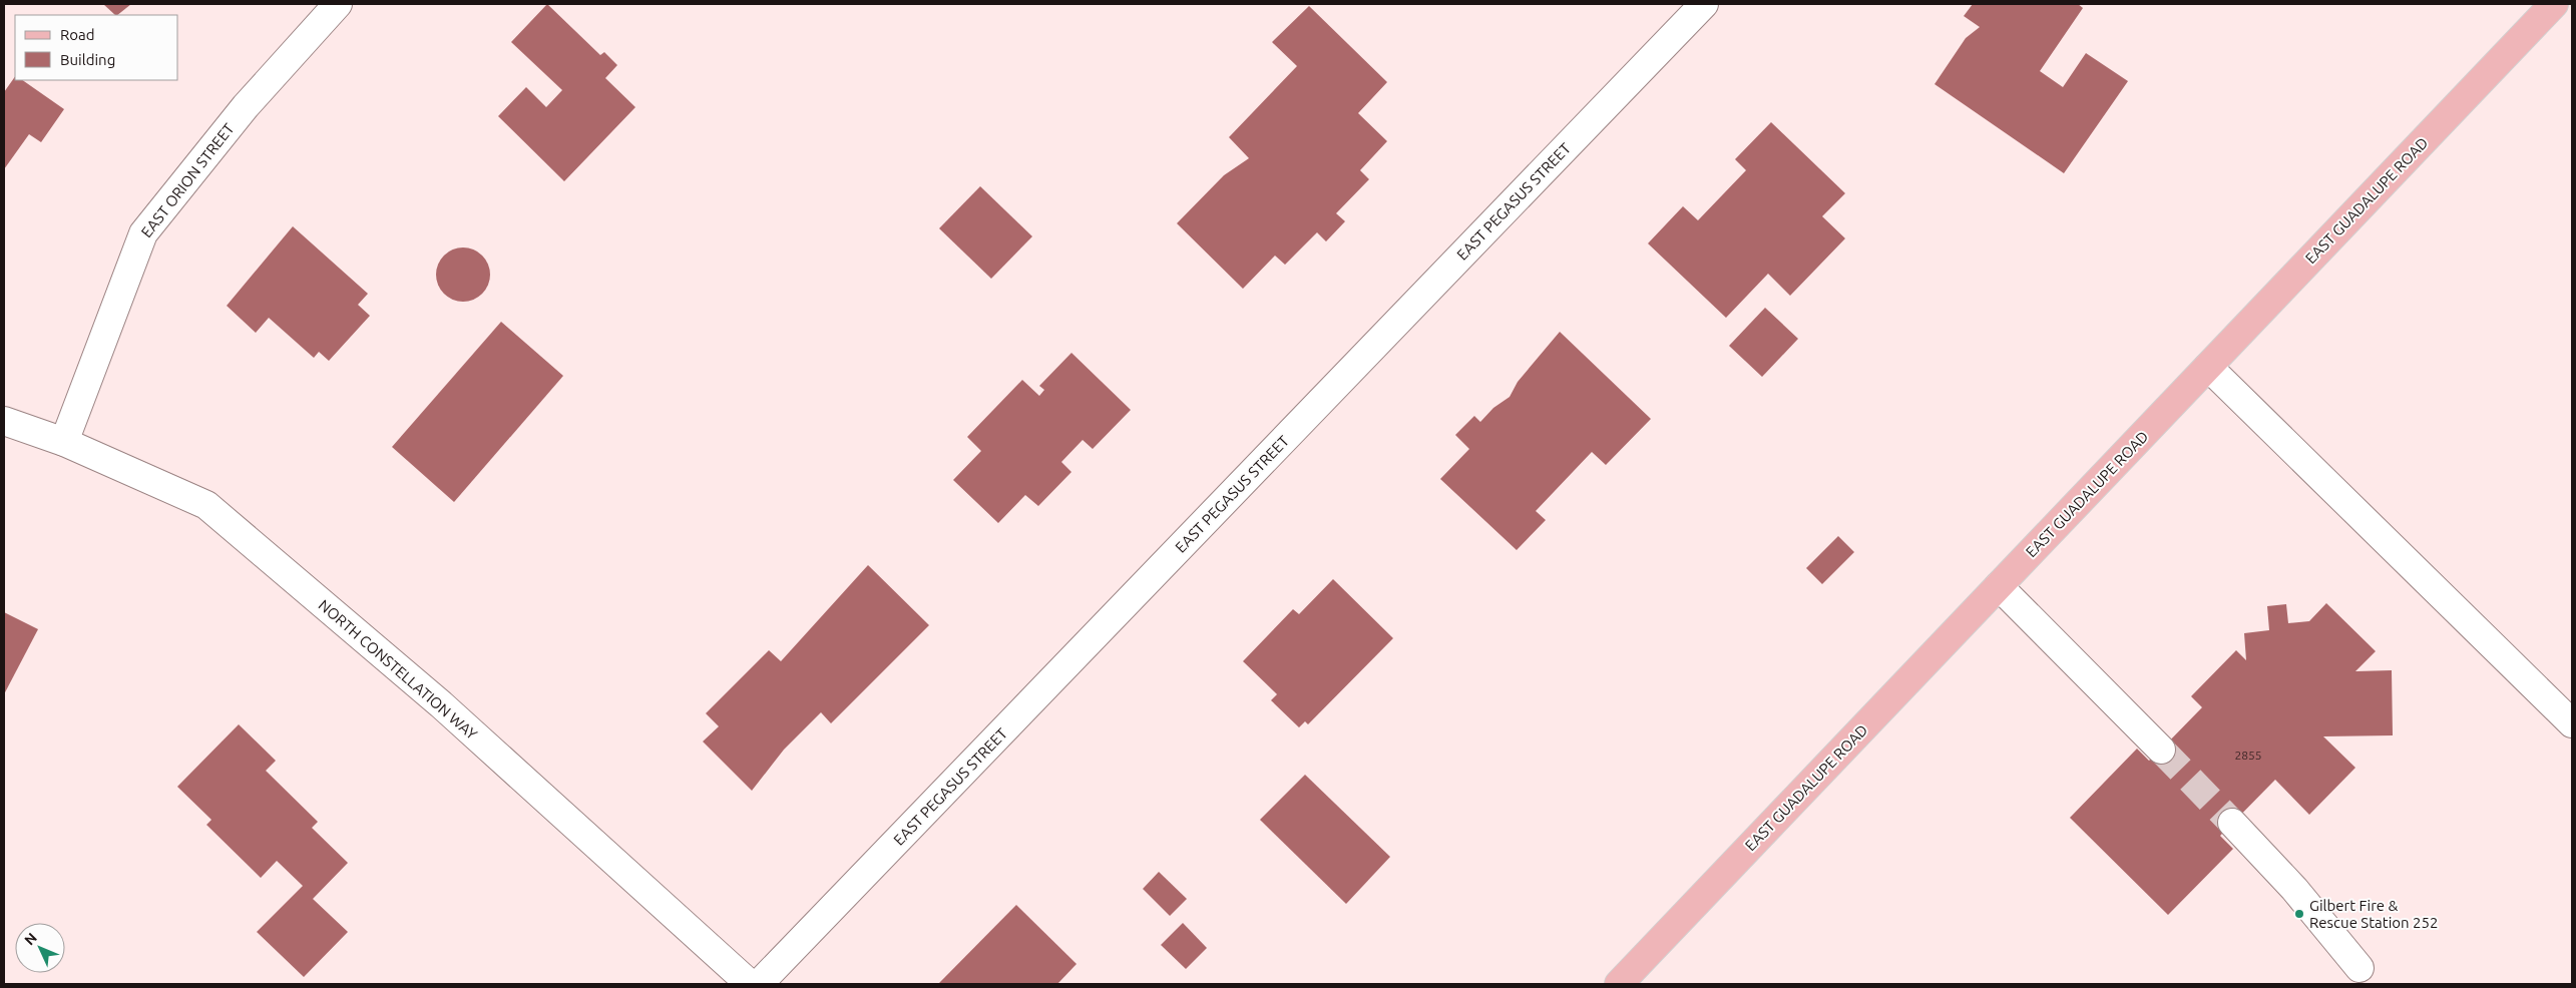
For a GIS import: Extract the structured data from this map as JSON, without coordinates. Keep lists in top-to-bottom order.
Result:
{
  "streets": {
    "main road": ["EAST GUADALUPE ROAD"],
    "street": ["EAST ORION STREET", "EAST PEGASUS STREET", "NORTH CONSTELLATION WAY"]
  },
  "crossings": [
    ["EAST ORION STREET", "NORTH CONSTELLATION WAY"]
  ],
  "places": ["Gilbert Fire & Rescue Station 252"],
  "house_numbers": ["2855"],
  "legend": ["Road", "Building"],
  "north": "top left"
}
